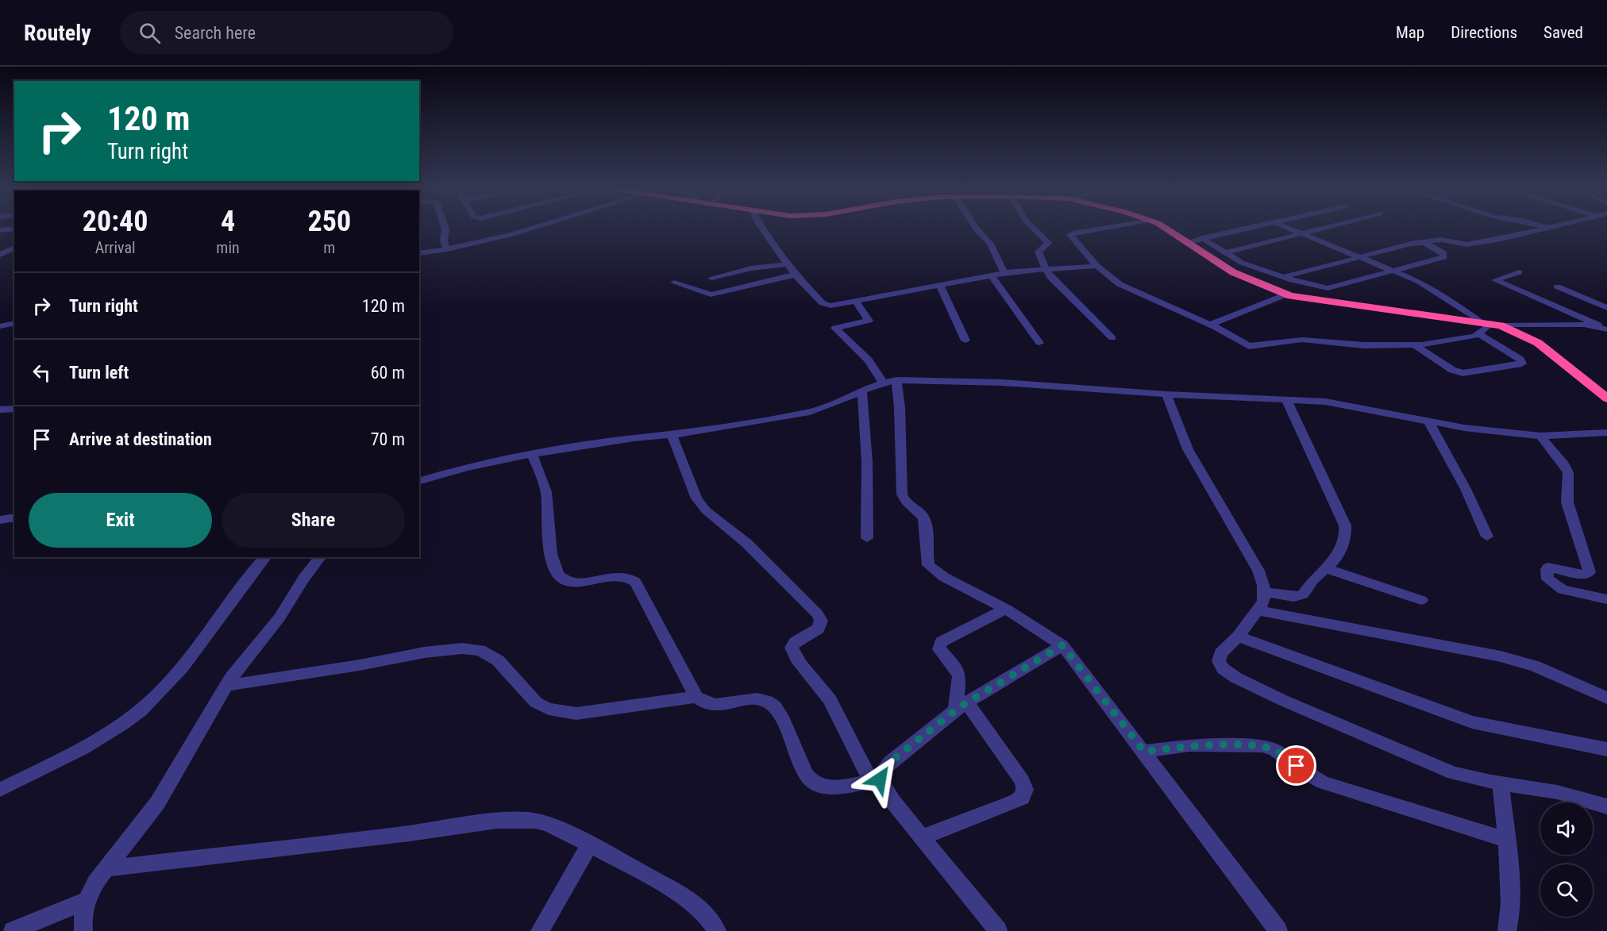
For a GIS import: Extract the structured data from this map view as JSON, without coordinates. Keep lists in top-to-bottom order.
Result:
{
  "page": {
    "header": "Routely",
    "search": "Search here",
    "nav": ["Map", "Directions", "Saved"],
    "turn": ["120 m", "Turn right"],
    "eta": [
      "20:40",
      "Arrival",
      "4",
      "min",
      "250",
      "m"
    ],
    "list": [
      {
        "name": "Turn right",
        "value": "120 m"
      },
      {
        "name": "Turn left",
        "value": "60 m"
      },
      {
        "name": "Arrive at destination",
        "value": "70 m"
      }
    ],
    "buttons": ["Exit", "Share"]
  }
}
